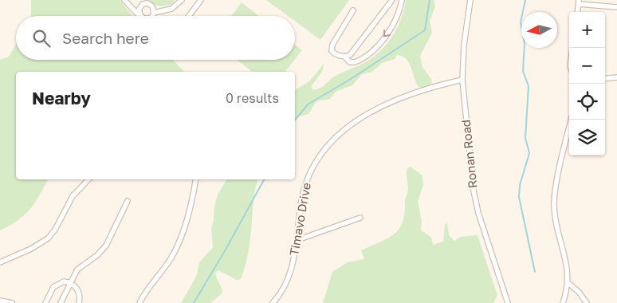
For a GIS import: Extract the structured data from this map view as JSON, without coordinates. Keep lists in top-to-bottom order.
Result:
{
  "streets": {
    "street": ["Ronan Road", "Timavo Drive"]
  },
  "crossings": [
    ["Ronan Road", "Timavo Drive"]
  ],
  "north": "left",
  "page": {
    "map_buttons": ["+", "−"],
    "search": "Search here",
    "heading": ["Nearby", "0 results"]
  }
}
